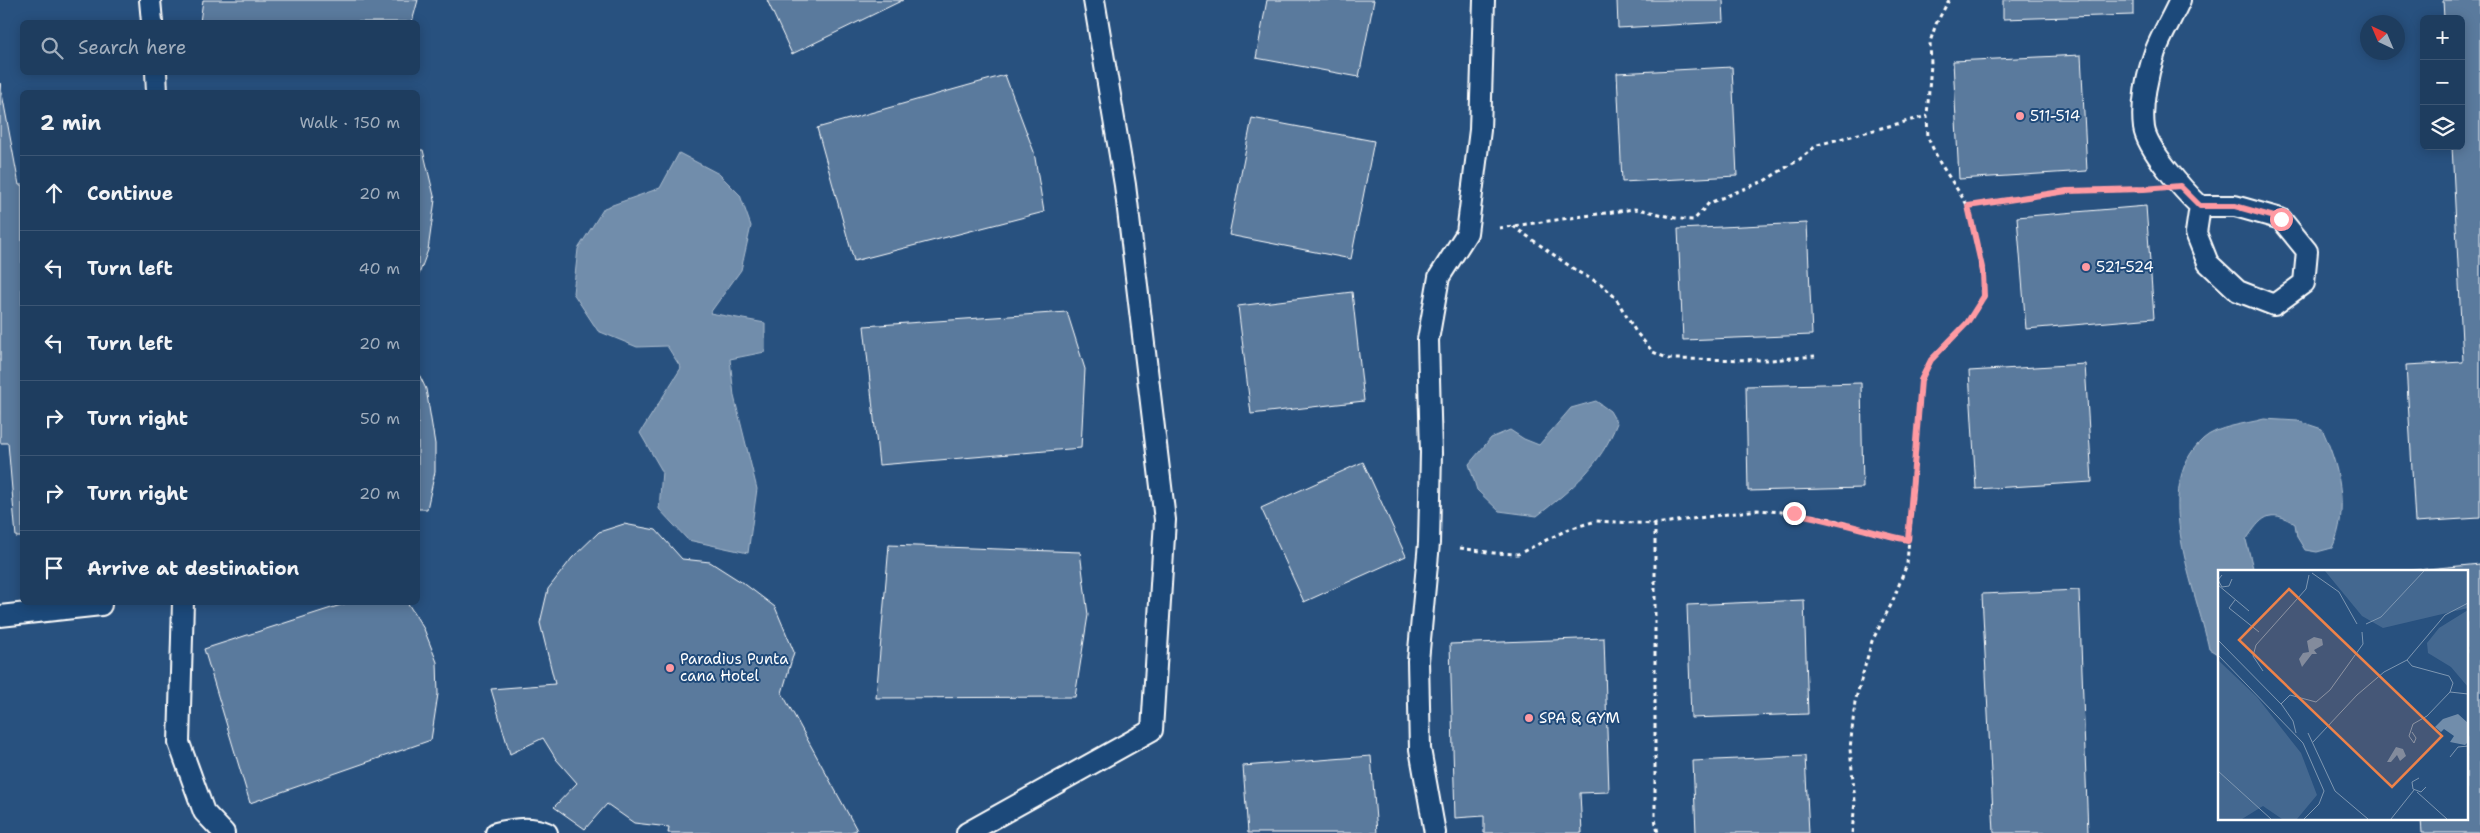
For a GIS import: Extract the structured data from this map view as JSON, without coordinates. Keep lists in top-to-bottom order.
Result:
{
  "places": [
    "511-514",
    "521-524",
    "Paradius Punta cana Hotel",
    "SPA & GYM"
  ],
  "north": "top left",
  "page": {
    "map_buttons": ["+", "−"],
    "search": "Search here",
    "heading": ["2 min", "Walk · 150 m"],
    "list": [
      ["Continue", "20 m"],
      ["Turn left", "40 m"],
      ["Turn left", "20 m"],
      ["Turn right", "50 m"],
      ["Turn right", "20 m"],
      "Arrive at destination"
    ]
  }
}
